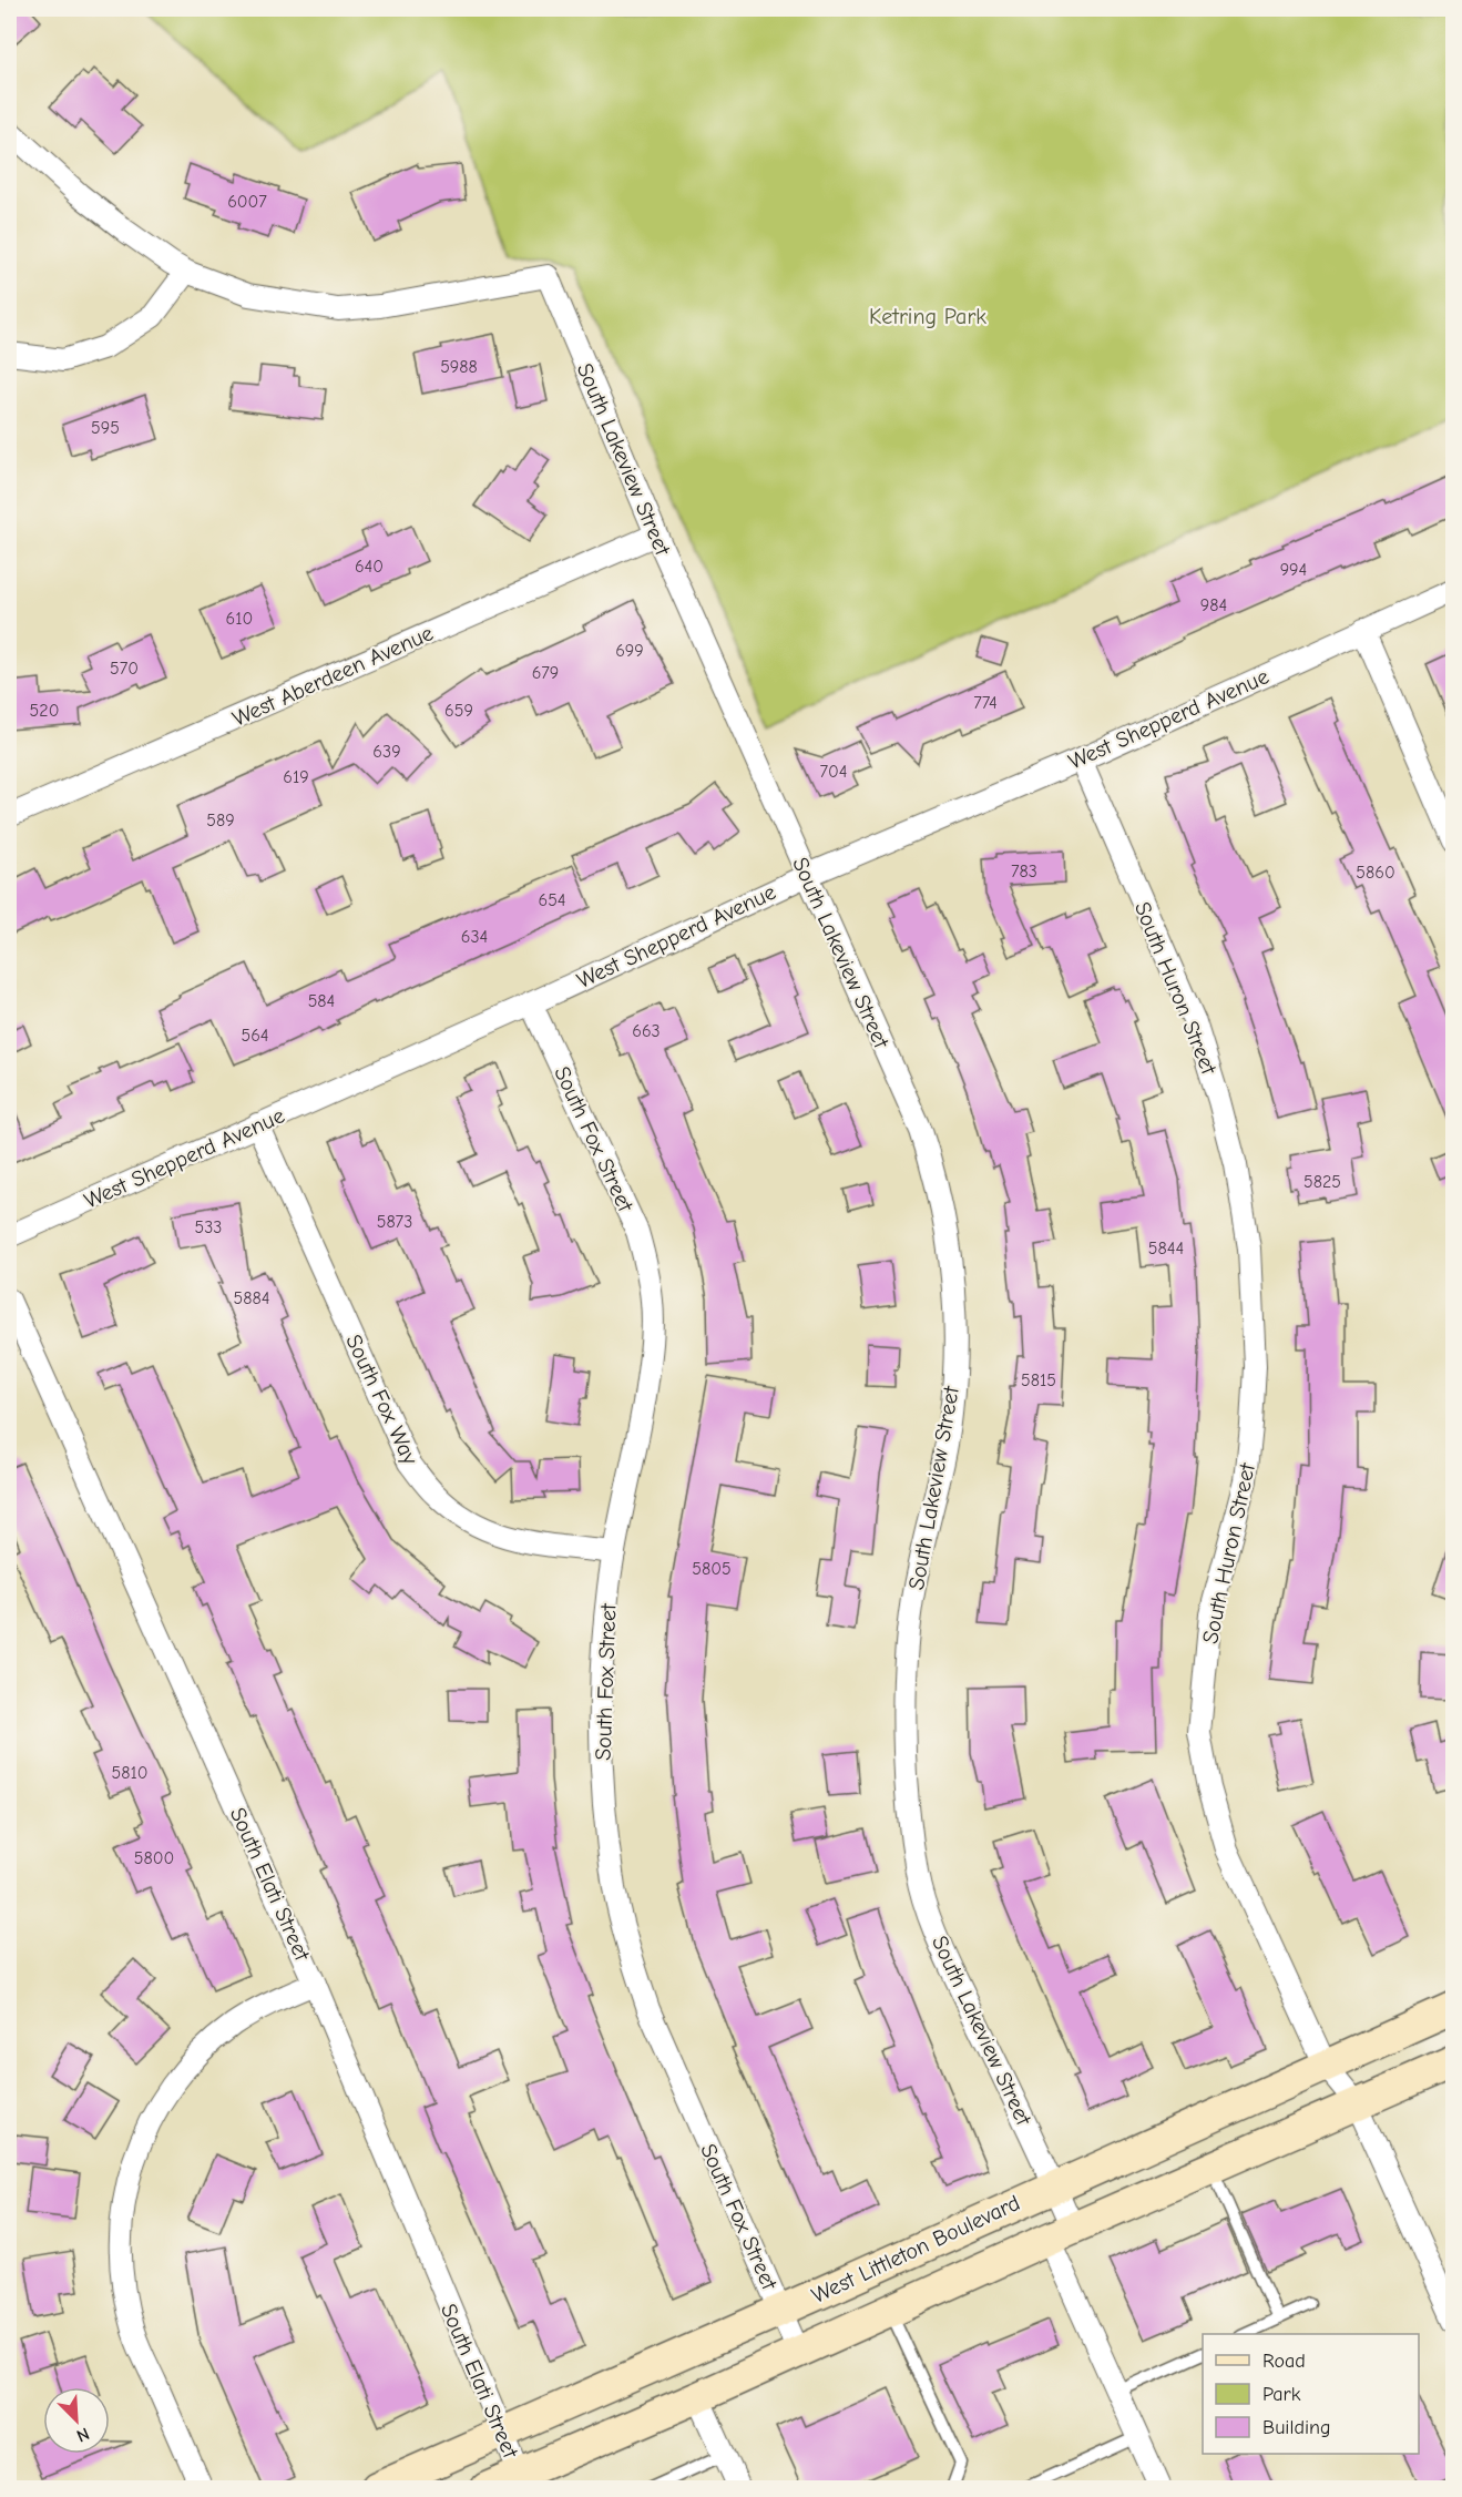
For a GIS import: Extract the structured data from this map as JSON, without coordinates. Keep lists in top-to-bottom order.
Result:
{
  "streets": {
    "main road": ["West Littleton Boulevard"],
    "street": [
      "South Lakeview Street",
      "West Aberdeen Avenue",
      "West Shepperd Avenue",
      "South Huron Street",
      "South Fox Street",
      "South Fox Way",
      "South Elati Street"
    ]
  },
  "crossings": [
    ["South Lakeview Street", "West Aberdeen Avenue"],
    ["South Lakeview Street", "West Shepperd Avenue"],
    ["South Lakeview Street", "West Littleton Boulevard"],
    ["West Shepperd Avenue", "South Huron Street"],
    ["West Shepperd Avenue", "South Fox Street"],
    ["West Shepperd Avenue", "South Fox Way"],
    ["South Huron Street", "West Littleton Boulevard"],
    ["South Fox Street", "South Fox Way"],
    ["South Fox Street", "West Littleton Boulevard"],
    ["South Elati Street", "West Littleton Boulevard"]
  ],
  "parks": ["Ketring Park"],
  "house_numbers": [
    "6007",
    "5988",
    "595",
    "640",
    "994",
    "984",
    "610",
    "699",
    "570",
    "679",
    "774",
    "520",
    "659",
    "639",
    "704",
    "619",
    "589",
    "783",
    "5860",
    "654",
    "634",
    "584",
    "663",
    "564",
    "5825",
    "5873",
    "533",
    "5844",
    "5884",
    "5815",
    "5805",
    "5810",
    "5800"
  ],
  "legend": ["Road", "Park", "Building"],
  "north": "bottom right"
}
